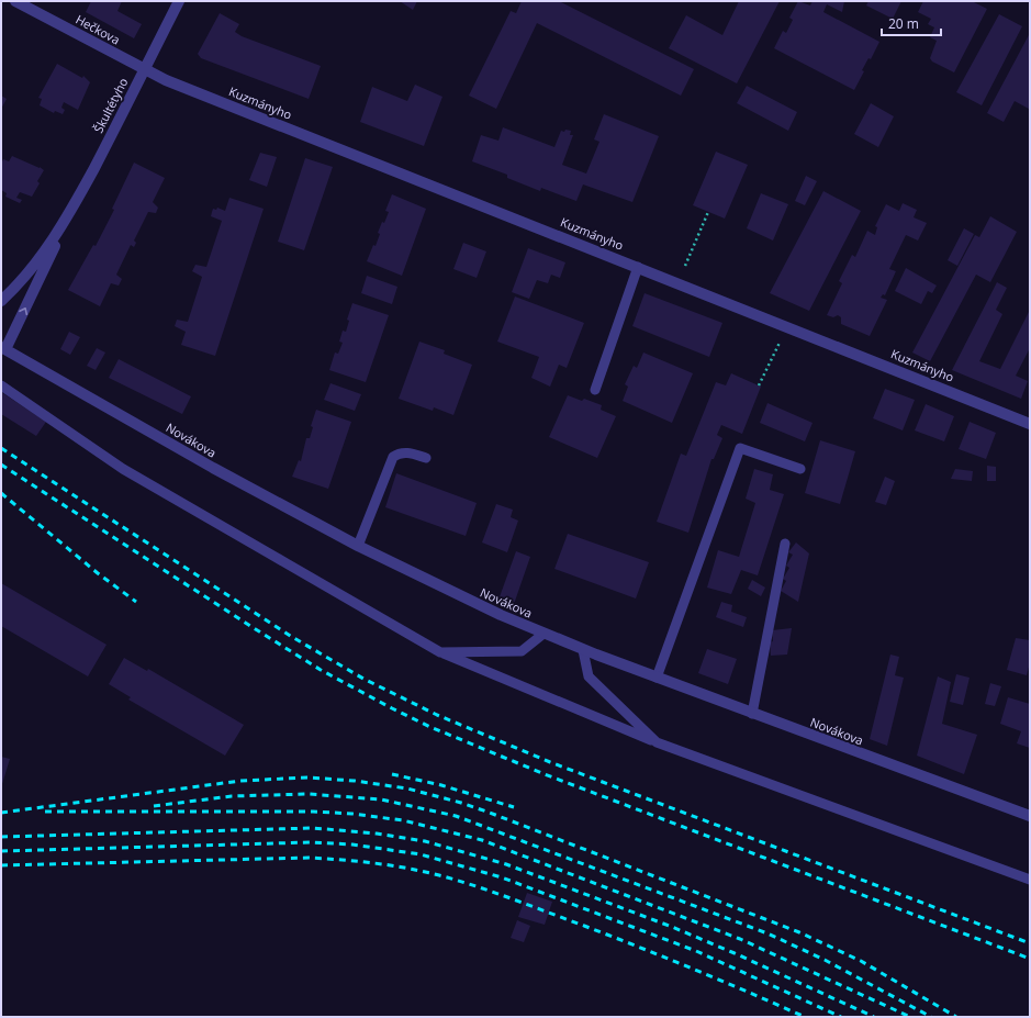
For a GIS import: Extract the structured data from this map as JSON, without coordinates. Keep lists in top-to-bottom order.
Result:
{
  "streets": {
    "street": [
      "Hečkova",
      "Kuzmányho",
      "Škultétyho",
      "Novákova"
    ]
  },
  "crossings": [
    ["Hečkova", "Kuzmányho"],
    ["Hečkova", "Škultétyho"],
    ["Kuzmányho", "Škultétyho"],
    ["Škultétyho", "Novákova"]
  ],
  "scale_bar": "20 m"
}
